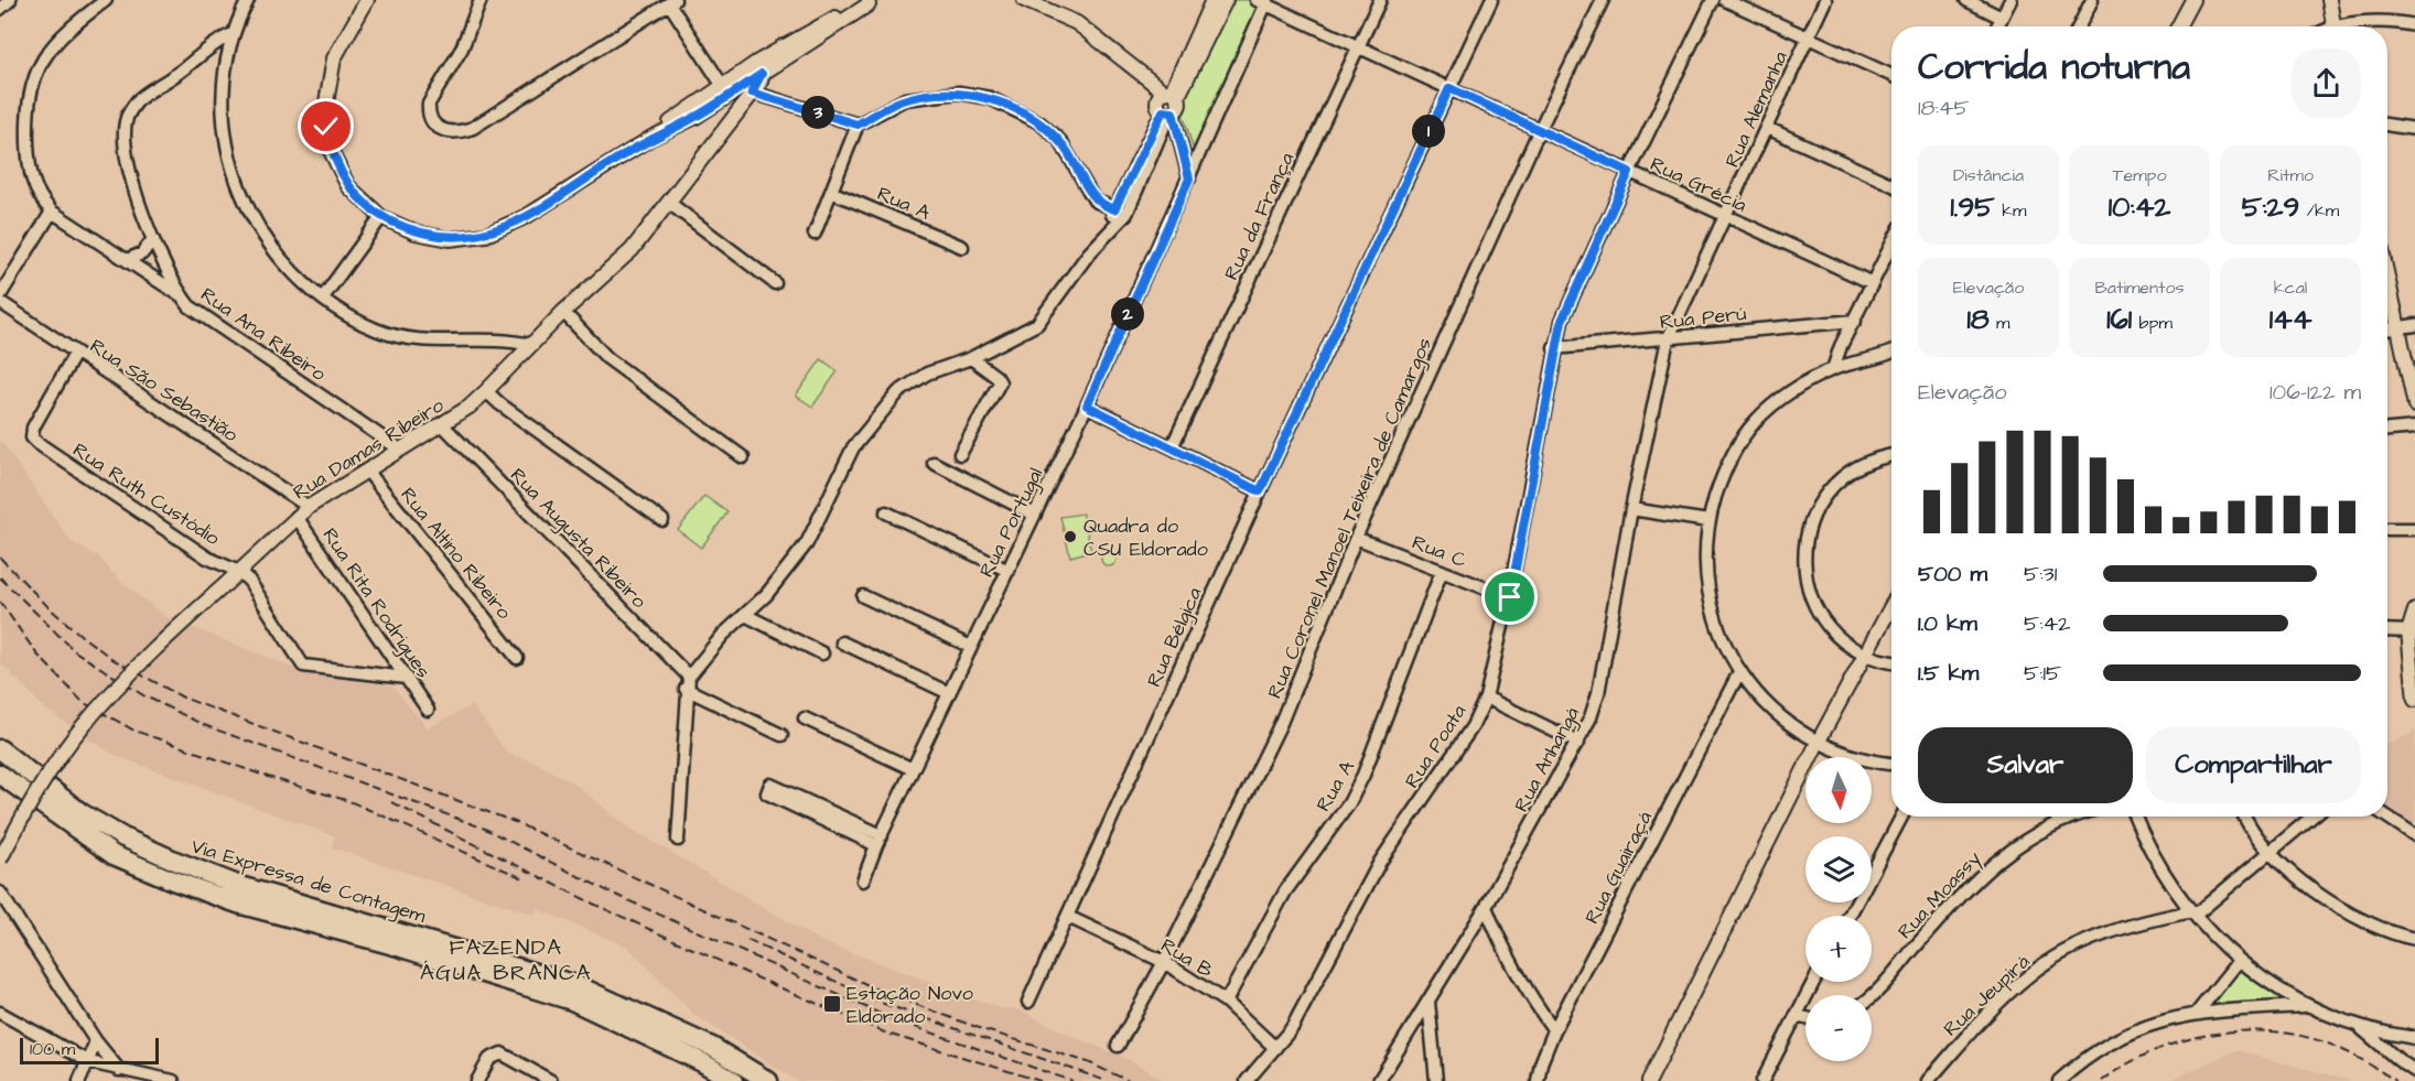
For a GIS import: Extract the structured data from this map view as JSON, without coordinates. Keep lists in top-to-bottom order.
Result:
{
  "streets": {
    "highway": ["Via Expressa de Contagem"],
    "street": [
      "Rua Alemanha",
      "Rua Grécia",
      "Rua A",
      "Rua da França",
      "Rua Perú",
      "Rua Ana Ribeiro",
      "Rua São Sebastião",
      "Rua Damas Ribeiro",
      "Rua Ruth Custódio",
      "Rua Coronel Manoel Teixeira de Camargos",
      "Rua Portugal",
      "Rua Augusta Ribeiro",
      "Rua C",
      "Rua Altino Ribeiro",
      "Rua Rita Rodrigues",
      "Rua Bélgica",
      "Rua Poata",
      "Rua Anhangá",
      "Rua Guairaçá",
      "Rua Moassy",
      "Rua B",
      "Rua Jeupirá"
    ]
  },
  "crossings": [
    ["Rua Alemanha", "Rua Grécia"],
    ["Rua Alemanha", "Rua Perú"],
    ["Rua Alemanha", "Rua Anhangá"],
    ["Rua Grécia", "Rua da França"],
    ["Rua Grécia", "Rua Coronel Manoel Teixeira de Camargos"],
    ["Rua Grécia", "Rua Portugal"],
    ["Rua Grécia", "Rua Bélgica"],
    ["Rua Grécia", "Rua Poata"],
    ["Rua A", "Rua C"],
    ["Rua A", "Rua B"],
    ["Rua Perú", "Rua Poata"],
    ["Rua Perú", "Rua Anhangá"],
    ["Rua Ana Ribeiro", "Rua Damas Ribeiro"],
    ["Rua São Sebastião", "Rua Damas Ribeiro"],
    ["Rua São Sebastião", "Rua Ruth Custódio"],
    ["Rua Damas Ribeiro", "Rua Ruth Custódio"],
    ["Rua Damas Ribeiro", "Rua Augusta Ribeiro"],
    ["Rua Damas Ribeiro", "Rua Altino Ribeiro"],
    ["Rua Damas Ribeiro", "Rua Rita Rodrigues"],
    ["Rua Coronel Manoel Teixeira de Camargos", "Rua C"],
    ["Rua Coronel Manoel Teixeira de Camargos", "Rua B"],
    ["Rua C", "Rua Poata"],
    ["Rua Bélgica", "Rua B"],
    ["Rua Poata", "Rua B"]
  ],
  "districts": ["FAZENDA ÁGUA BRANCA"],
  "places": {
    "other": ["Quadra do CSU Eldorado"],
    "transit": ["Estação Novo Eldorado"]
  },
  "scale_bar": "100 m",
  "north": "bottom",
  "page": {
    "heading": ["Corrida noturna", "18:45"],
    "pins": ["3", "1", "2"],
    "stats": [
      ["Distância", "1.95 km"],
      ["Tempo", "10:42"],
      ["Ritmo", "5:29 /km"],
      ["Elevação", "18 m"],
      ["Batimentos", "161 bpm"],
      ["kcal", "144"]
    ],
    "chart": ["Elevação", "106–122 m"],
    "list": [
      {
        "name": "500 m",
        "note": "5:31"
      },
      {
        "name": "1.0 km",
        "note": "5:42"
      },
      {
        "name": "1.5 km",
        "note": "5:15"
      }
    ],
    "buttons": ["Salvar", "Compartilhar"],
    "map_buttons": ["+", "−"],
    "scale": "100 m"
  }
}
